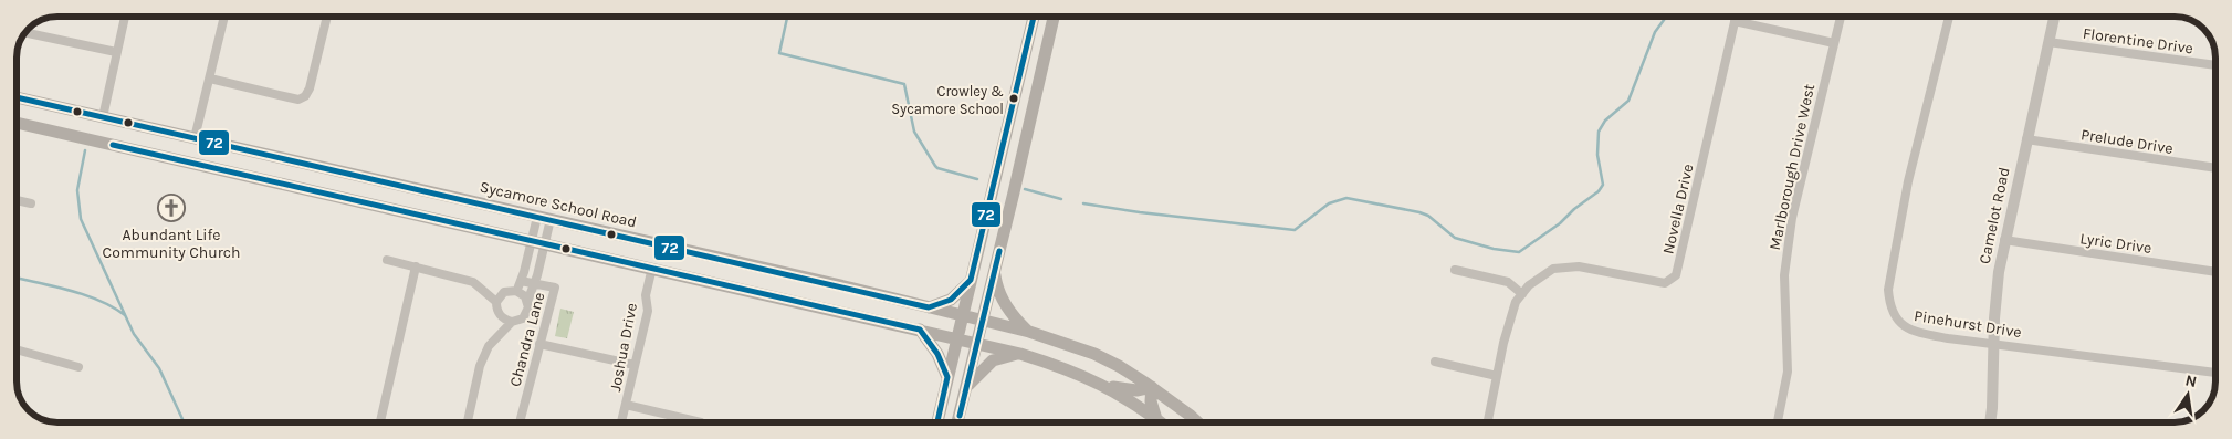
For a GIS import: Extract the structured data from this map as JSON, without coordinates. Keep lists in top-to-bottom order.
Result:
{
  "streets": {
    "main road": ["Sycamore School Road"],
    "street": [
      "Florentine Drive",
      "Prelude Drive",
      "Marlborough Drive West",
      "Novella Drive",
      "Camelot Road",
      "Lyric Drive",
      "Pinehurst Drive",
      "Chandra Lane",
      "Joshua Drive"
    ]
  },
  "crossings": [
    ["Florentine Drive", "Camelot Road"],
    ["Prelude Drive", "Camelot Road"],
    ["Camelot Road", "Lyric Drive"],
    ["Camelot Road", "Pinehurst Drive"]
  ],
  "places": {
    "other": ["Crowley & Sycamore School"],
    "church": ["Abundant Life Community Church"]
  },
  "lines": ["transit line 72"],
  "north": "top"
}
